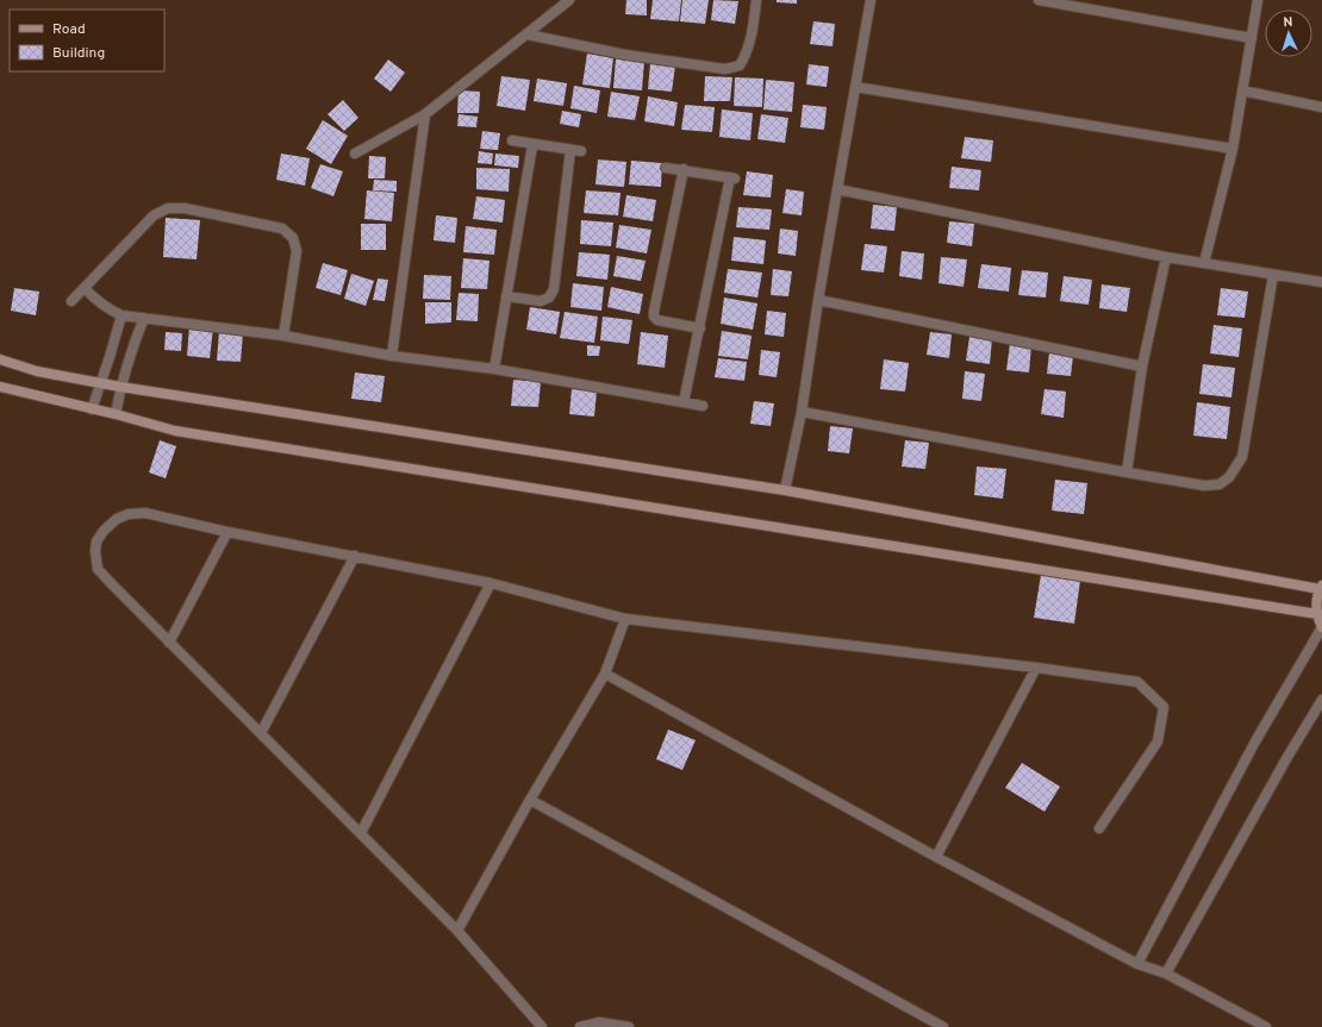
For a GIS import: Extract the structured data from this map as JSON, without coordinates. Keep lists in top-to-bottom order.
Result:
{
  "legend": ["Road", "Building"],
  "north": "top"
}
